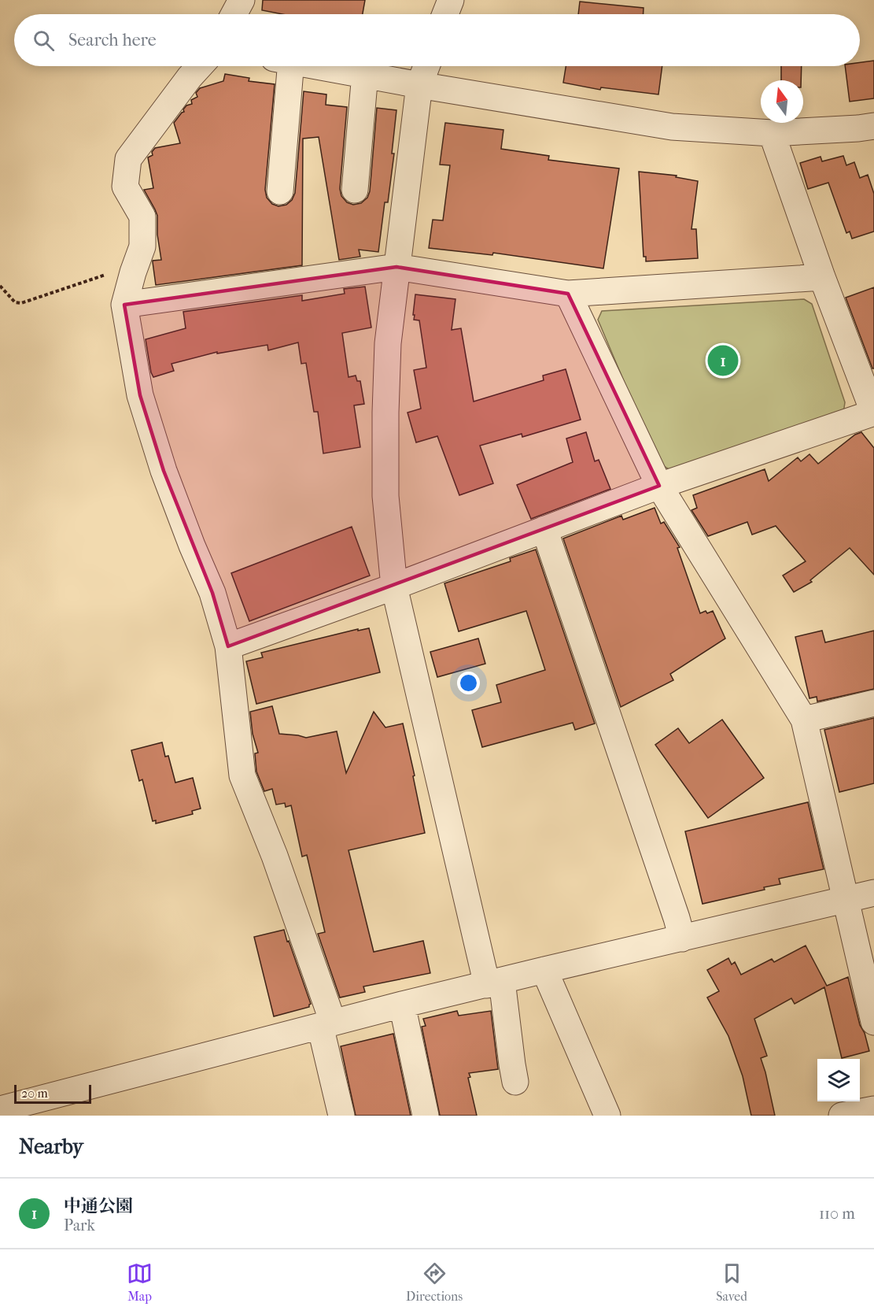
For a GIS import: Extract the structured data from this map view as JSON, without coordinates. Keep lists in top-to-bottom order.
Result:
{
  "scale_bar": "20 m",
  "north": "top",
  "page": {
    "search": "Search here",
    "pins": "1",
    "scale": "20 m",
    "heading": "Nearby",
    "list": [
      {
        "mark": "1",
        "name": "中通公園",
        "note": "Park",
        "value": "110 m"
      }
    ],
    "nav": ["Map", "Directions", "Saved"]
  }
}
